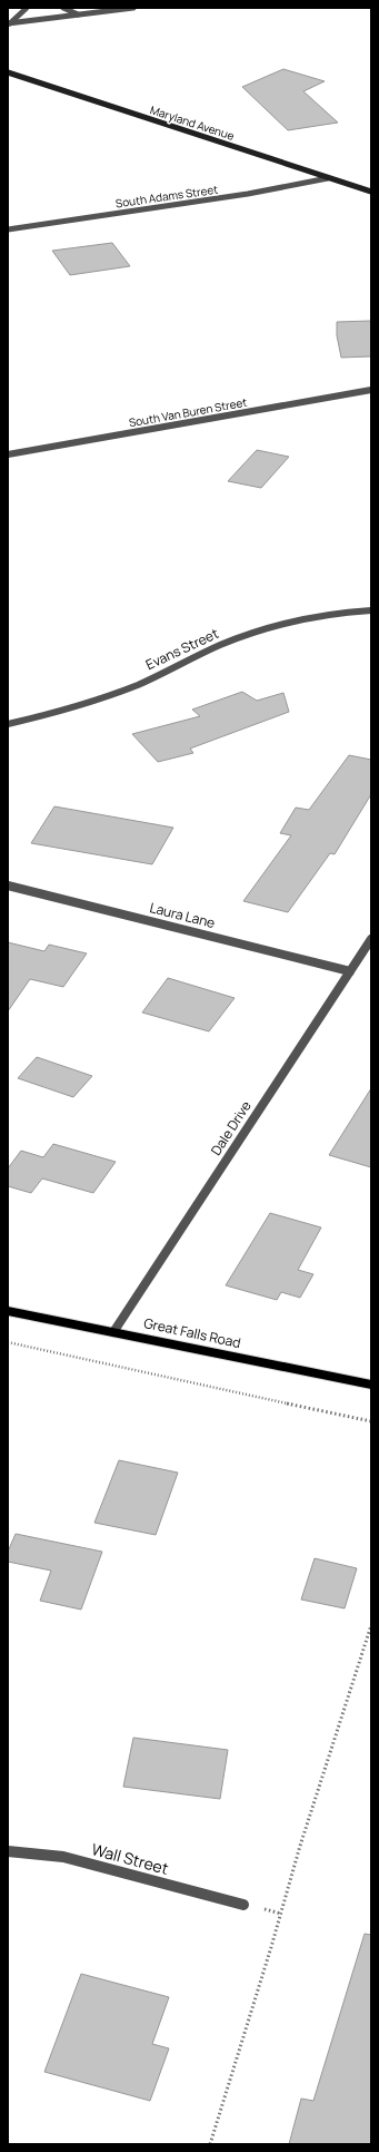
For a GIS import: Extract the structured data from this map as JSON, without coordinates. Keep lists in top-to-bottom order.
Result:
{
  "streets": {
    "main road": ["Maryland Avenue", "Great Falls Road"],
    "street": [
      "South Adams Street",
      "South Van Buren Street",
      "Evans Street",
      "Laura Lane",
      "Dale Drive",
      "Wall Street"
    ]
  },
  "crossings": [
    ["Maryland Avenue", "South Adams Street"],
    ["Laura Lane", "Dale Drive"],
    ["Dale Drive", "Great Falls Road"]
  ]
}
